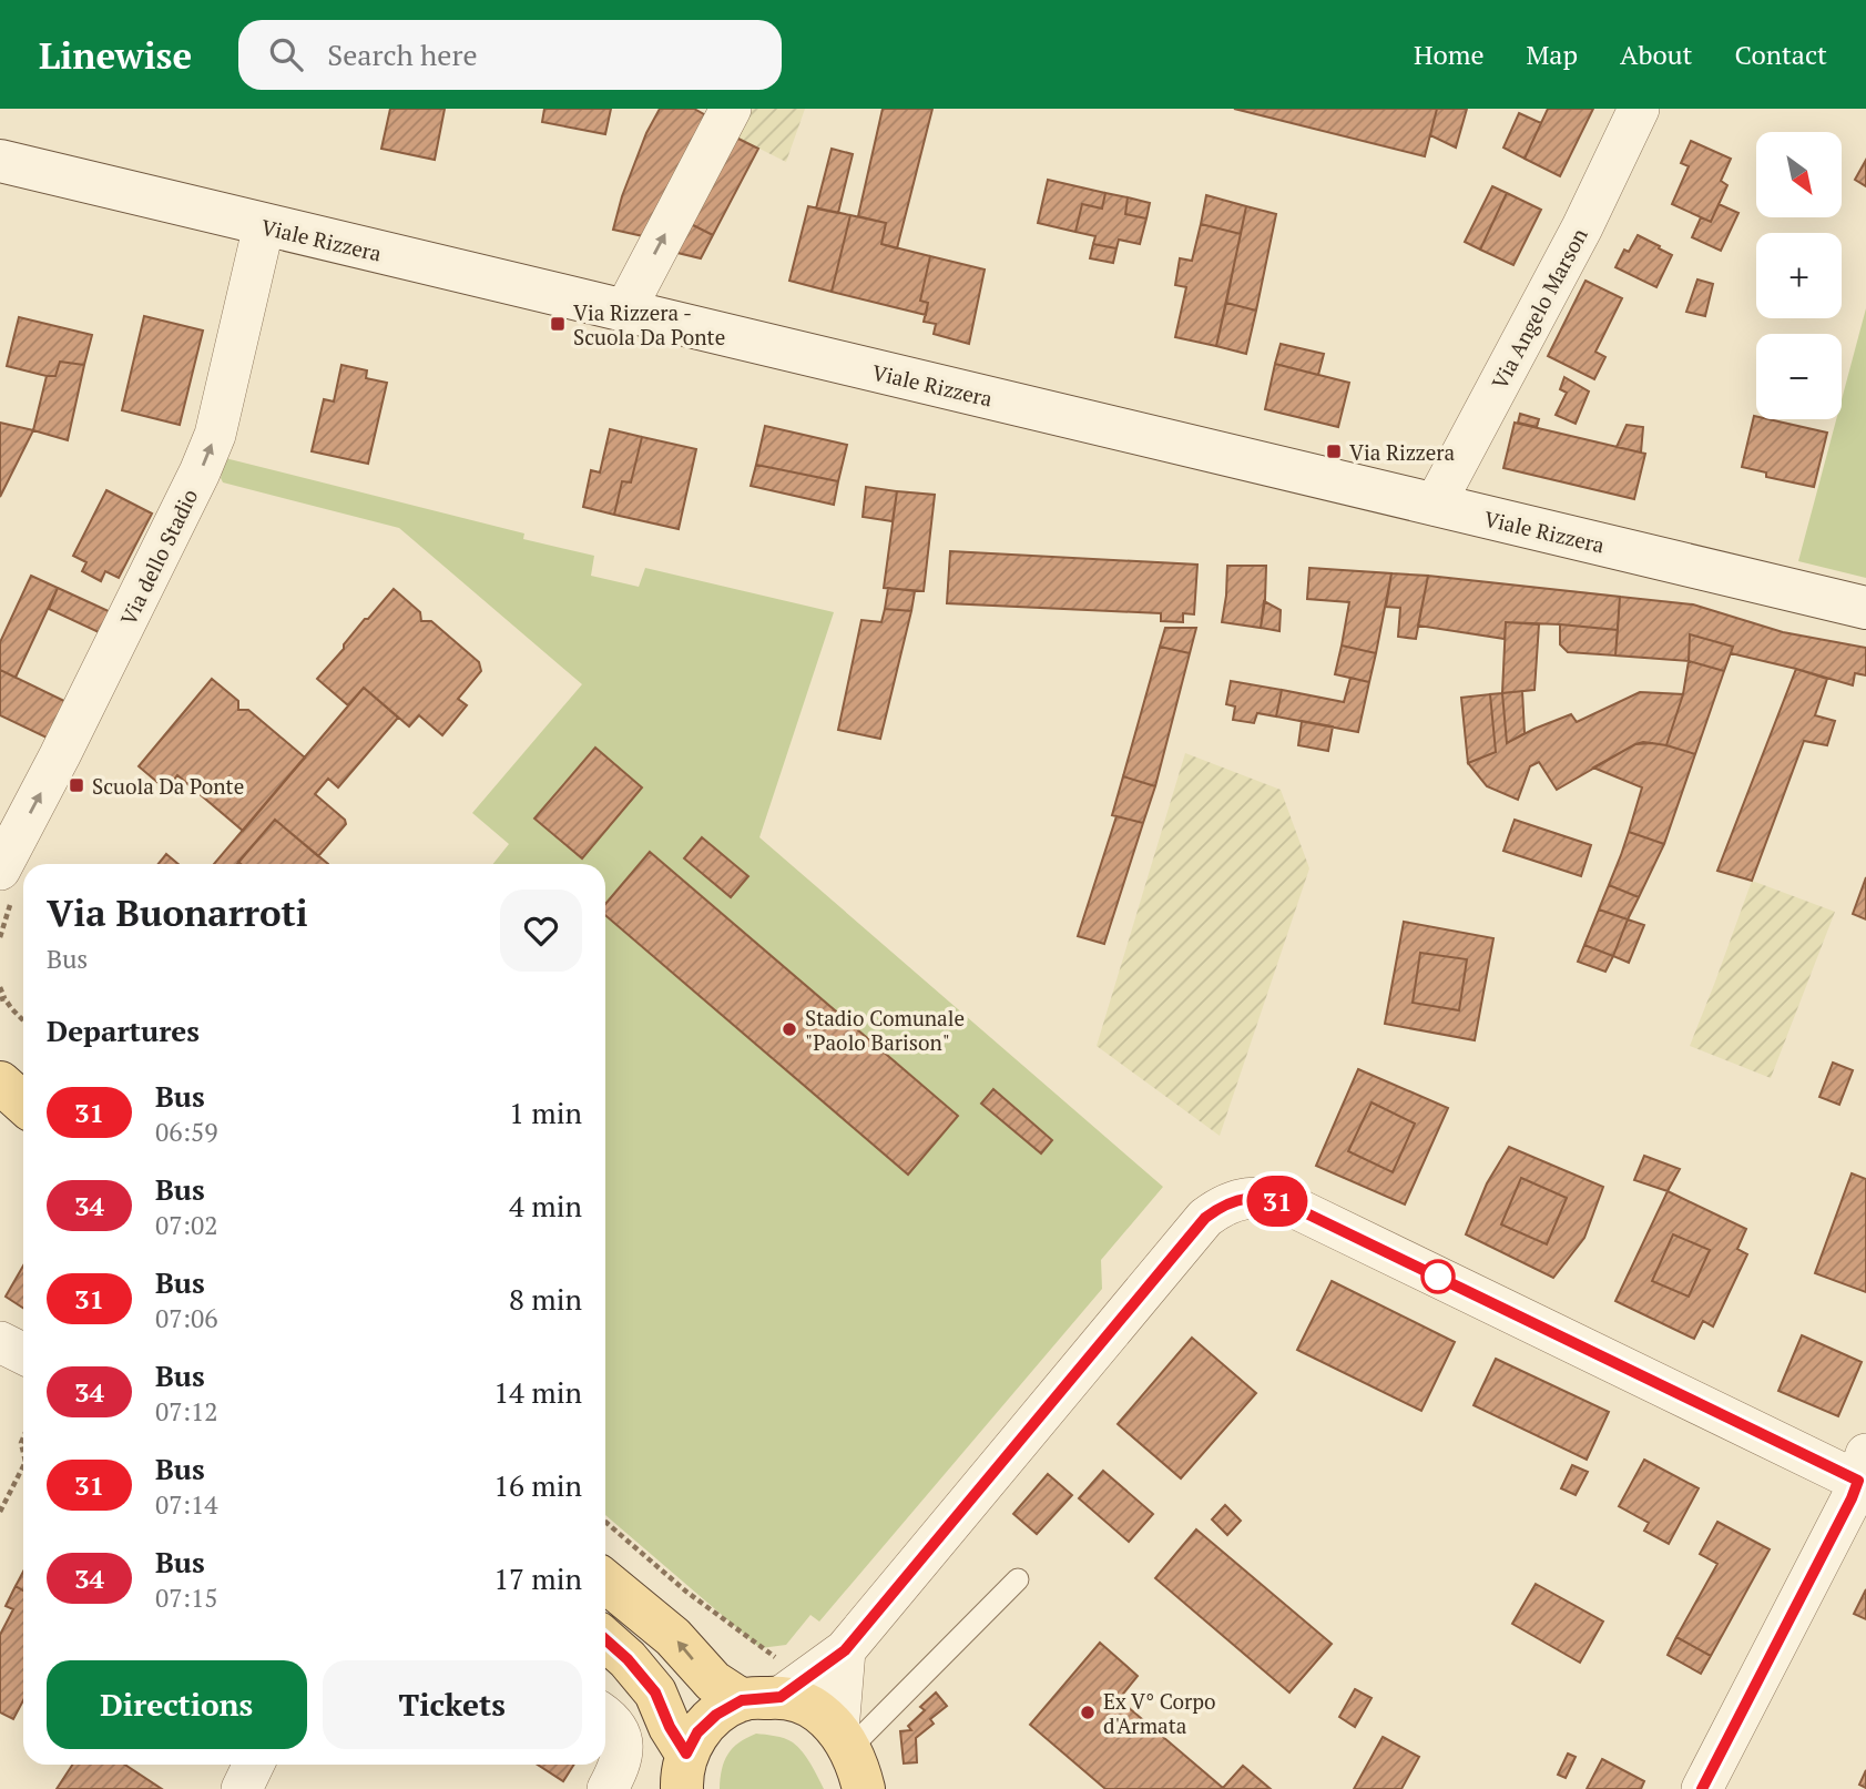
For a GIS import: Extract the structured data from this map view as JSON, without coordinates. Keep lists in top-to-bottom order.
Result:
{
  "streets": {
    "street": ["Viale Rizzera", "Via Angelo Marson", "Via dello Stadio"]
  },
  "crossings": [
    ["Viale Rizzera", "Via Angelo Marson"],
    ["Viale Rizzera", "Via dello Stadio"]
  ],
  "one_way": ["Via dello Stadio"],
  "places": {
    "transit": ["Via Rizzera - Scuola Da Ponte", "Via Rizzera", "Scuola Da Ponte"],
    "other": ["Stadio Comunale \"Paolo Barison\"", "Ex V° Corpo d'Armata"]
  },
  "lines": ["bus line 31"],
  "north": "bottom right",
  "page": {
    "header": "Linewise",
    "search": "Search here",
    "nav": [
      "Home",
      "Map",
      "About",
      "Contact"
    ],
    "on_map": "31",
    "map_buttons": ["+", "−"],
    "heading": [
      ["Via Buonarroti", "Bus"],
      "Departures"
    ],
    "list": [
      {
        "mark": "31",
        "name": "Bus",
        "note": "06:59",
        "value": "1 min"
      },
      {
        "mark": "34",
        "name": "Bus",
        "note": "07:02",
        "value": "4 min"
      },
      {
        "mark": "31",
        "name": "Bus",
        "note": "07:06",
        "value": "8 min"
      },
      {
        "mark": "34",
        "name": "Bus",
        "note": "07:12",
        "value": "14 min"
      },
      {
        "mark": "31",
        "name": "Bus",
        "note": "07:14",
        "value": "16 min"
      },
      {
        "mark": "34",
        "name": "Bus",
        "note": "07:15",
        "value": "17 min"
      }
    ],
    "buttons": ["Directions", "Tickets"]
  }
}
